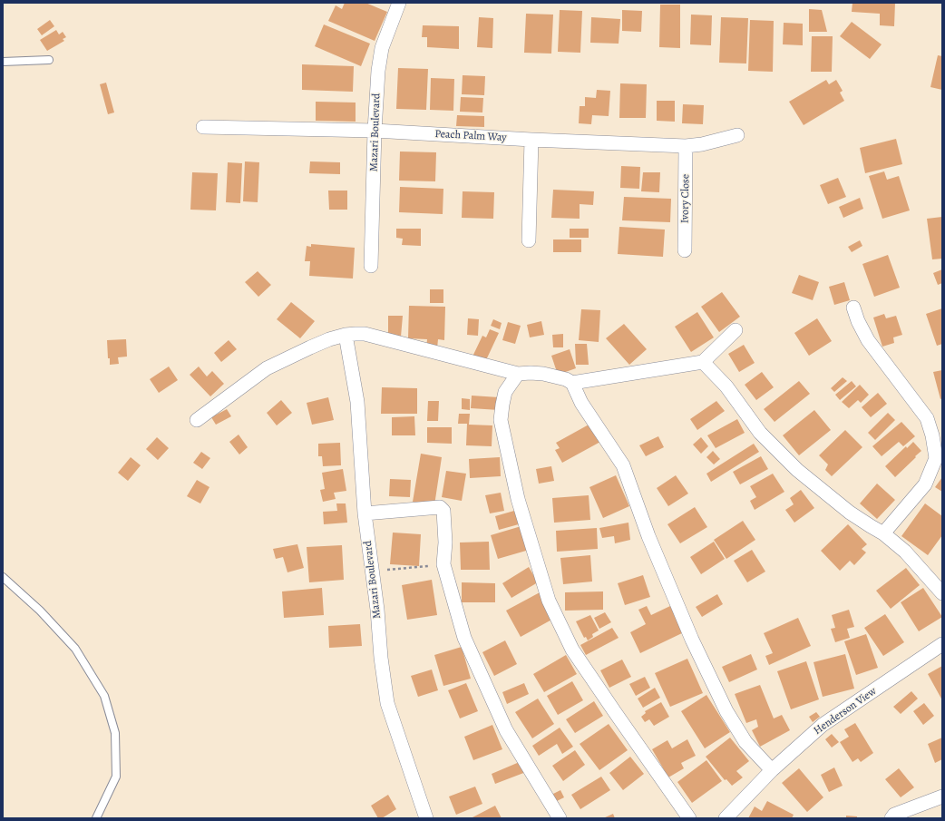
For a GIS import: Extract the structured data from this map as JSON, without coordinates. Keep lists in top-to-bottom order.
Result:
{
  "streets": {
    "street": [
      "Mazari Boulevard",
      "Peach Palm Way",
      "Ivory Close",
      "Henderson View"
    ]
  },
  "crossings": [
    ["Mazari Boulevard", "Peach Palm Way"],
    ["Peach Palm Way", "Ivory Close"]
  ]
}
